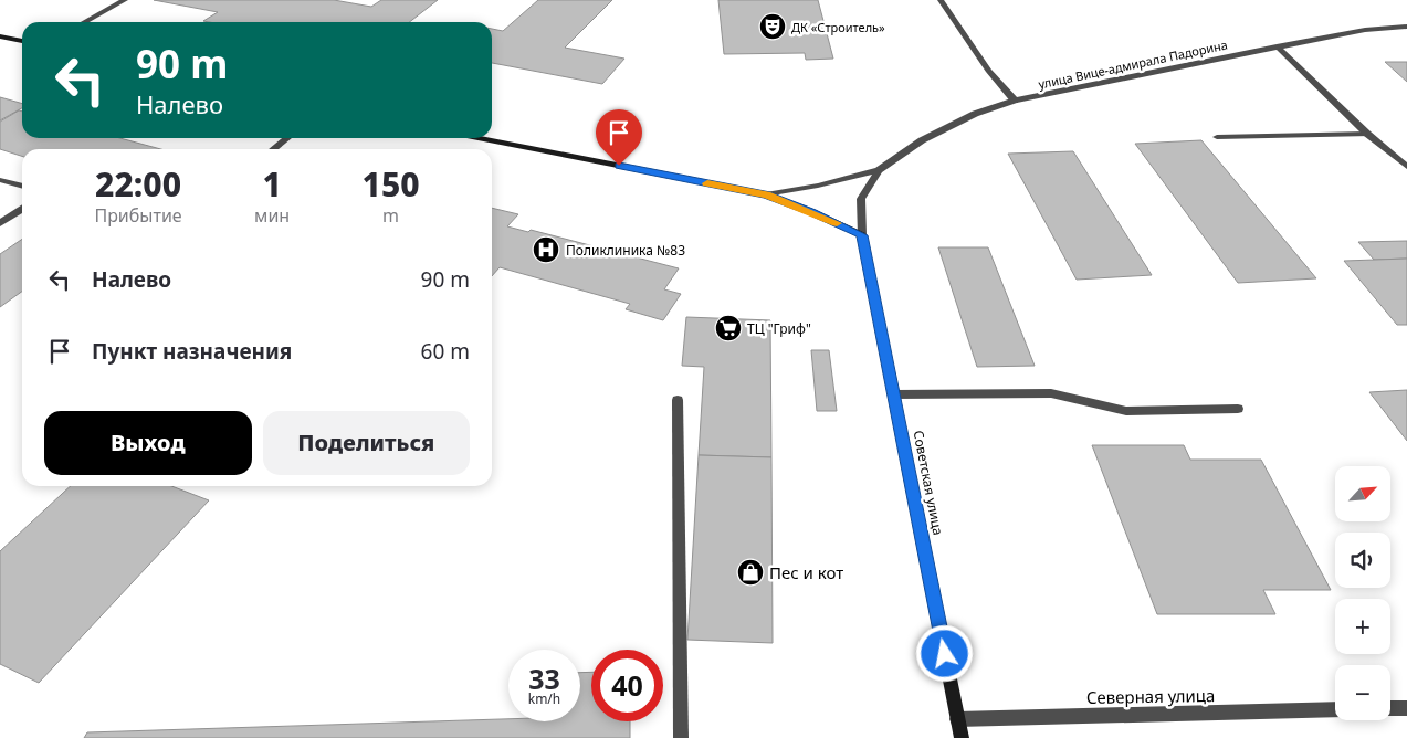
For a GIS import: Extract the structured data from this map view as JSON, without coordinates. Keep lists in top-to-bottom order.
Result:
{
  "streets": {
    "street": ["улица Вице-адмирала Падорина", "Советская улица", "Северная улица"]
  },
  "crossings": [
    ["улица Вице-адмирала Падорина", "Советская улица"],
    ["Советская улица", "Северная улица"]
  ],
  "places": {
    "theatre": ["ДК «Строитель»"],
    "hospital": ["Поликлиника №83"],
    "supermarket": ["ТЦ \"Гриф\""],
    "shop": ["Пес и кот"]
  },
  "north": "top right",
  "page": {
    "turn": ["90 m", "Налево"],
    "eta": [
      "22:00",
      "Прибытие",
      "1",
      "мин",
      "150",
      "m"
    ],
    "list": [
      {
        "name": "Налево",
        "value": "90 m"
      },
      {
        "name": "Пункт назначения",
        "value": "60 m"
      }
    ],
    "buttons": ["Выход", "Поделиться"],
    "map_buttons": ["+", "−"],
    "speed": "33 km/h",
    "limit": "40"
  }
}
